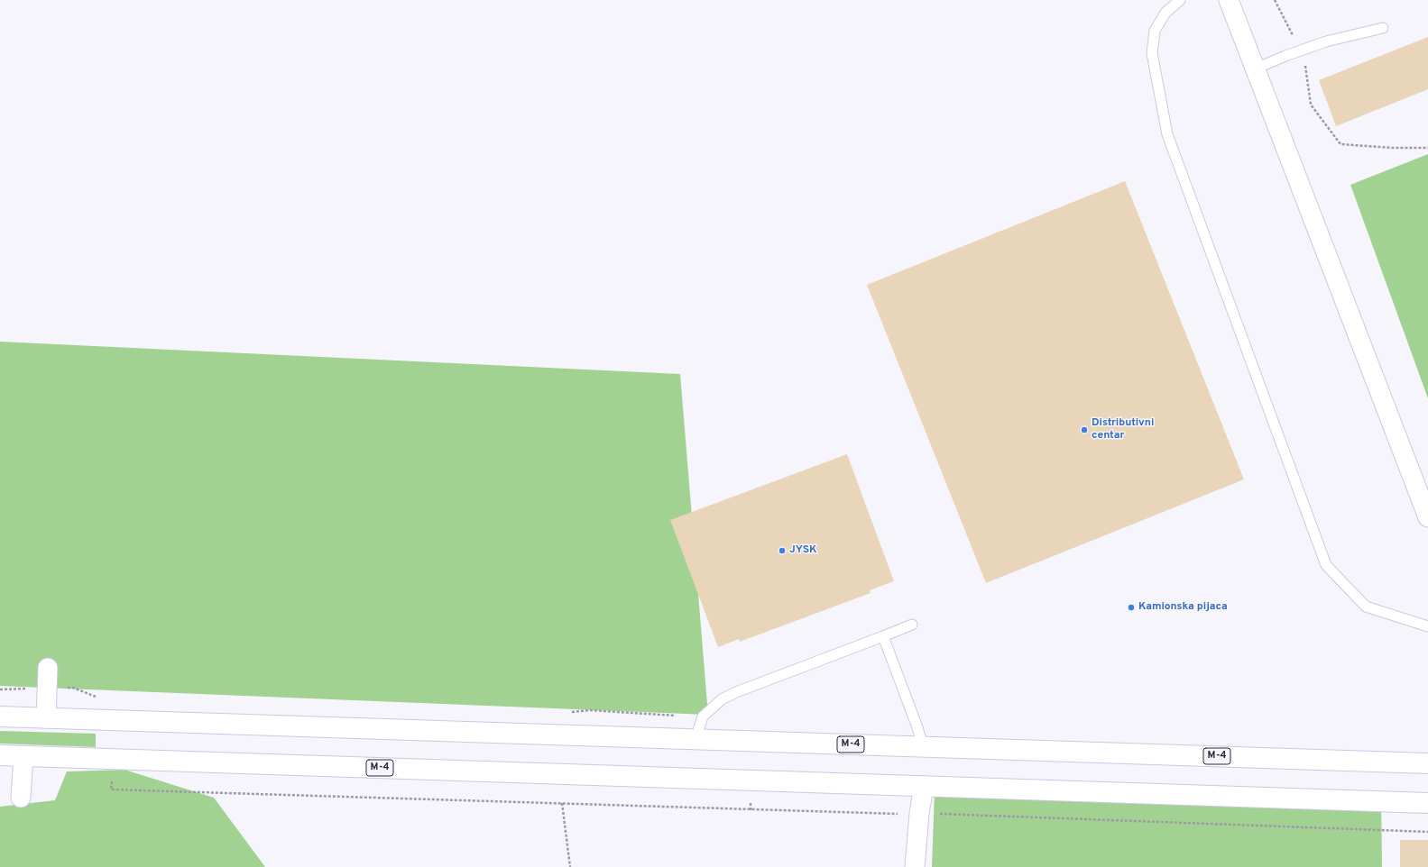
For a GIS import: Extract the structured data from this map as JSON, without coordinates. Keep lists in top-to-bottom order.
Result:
{
  "streets": {
    "main road": ["M-4"]
  },
  "places": ["Distributivni centar", "JYSK", "Kamionska pijaca"]
}
